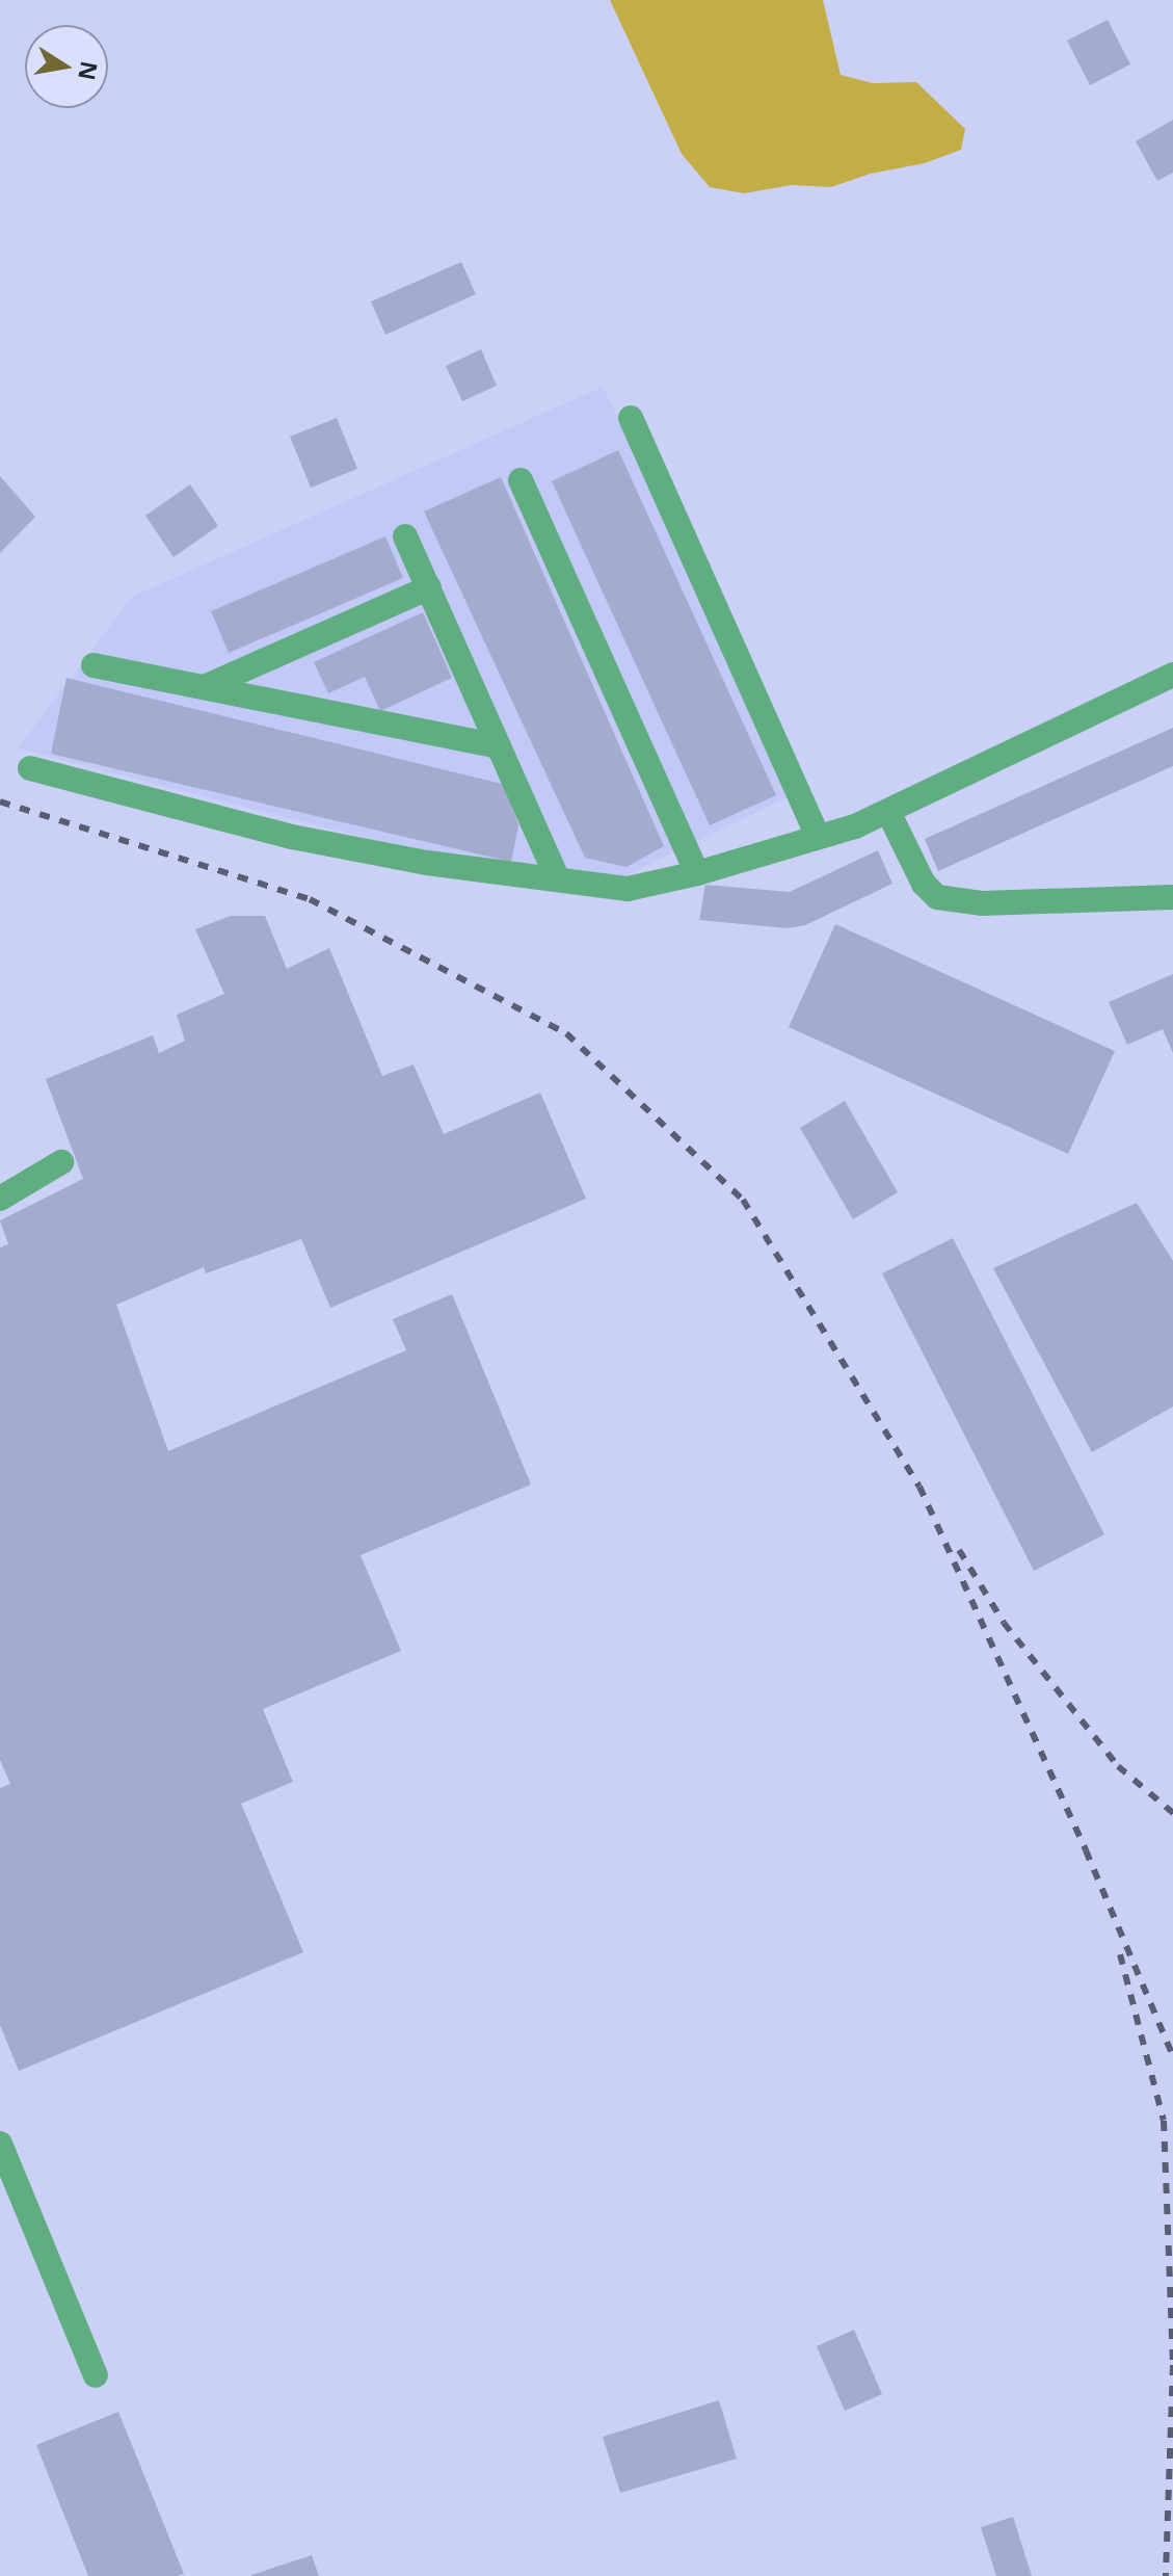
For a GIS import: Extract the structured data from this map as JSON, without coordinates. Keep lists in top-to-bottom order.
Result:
{
  "north": "right"
}
